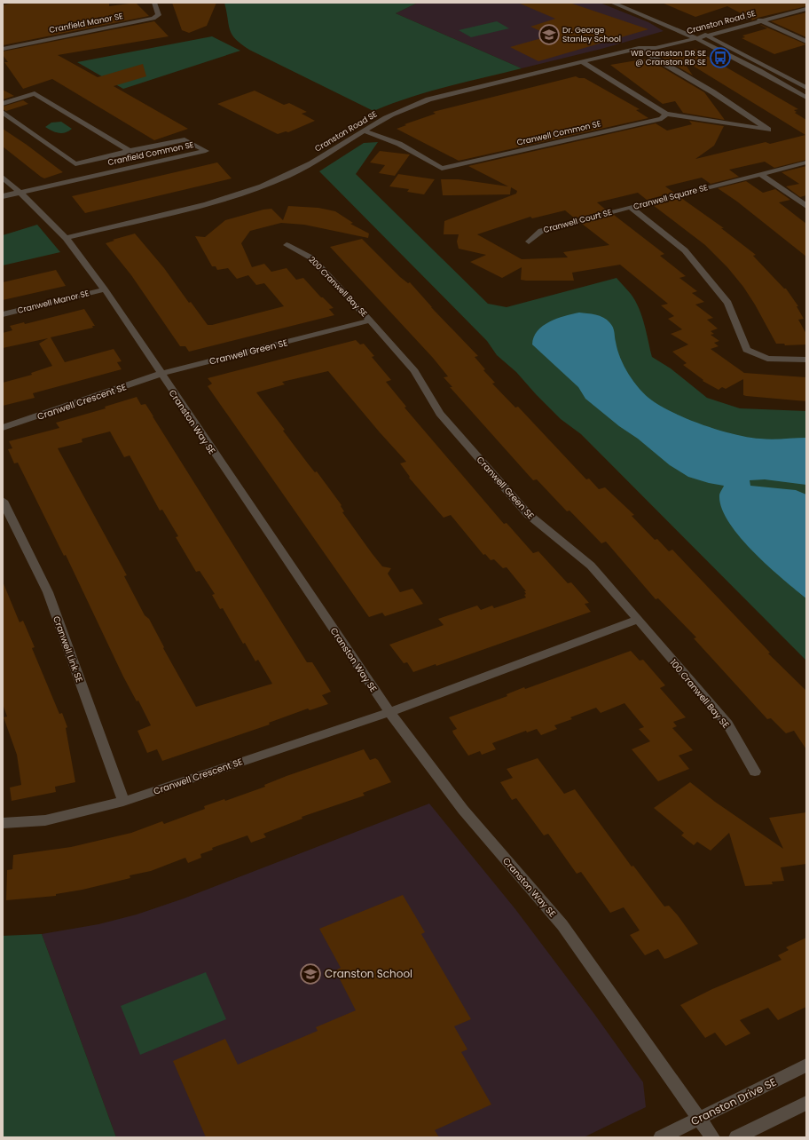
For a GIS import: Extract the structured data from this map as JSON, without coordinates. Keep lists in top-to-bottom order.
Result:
{
  "streets": {
    "street": [
      "Cranston Road SE",
      "Cranfield Manor SE",
      "Cranwell Common SE",
      "Cranfield Common SE",
      "Cranwell Square SE",
      "Cranwell Court SE",
      "200 Cranwell Bay SE",
      "Cranwell Manor SE",
      "Cranwell Green SE",
      "Cranwell Crescent SE",
      "Cranston Way SE",
      "Cranwell Link SE",
      "100 Cranwell Bay SE",
      "Cranston Drive SE"
    ]
  },
  "crossings": [
    ["Cranston Road SE", "Cranwell Common SE"],
    ["Cranston Road SE", "Cranston Way SE"],
    ["Cranfield Common SE", "Cranston Way SE"],
    ["Cranwell Square SE", "Cranwell Court SE"],
    ["200 Cranwell Bay SE", "Cranwell Green SE"],
    ["Cranwell Manor SE", "Cranston Way SE"],
    ["Cranwell Green SE", "Cranwell Crescent SE"],
    ["Cranwell Green SE", "Cranston Way SE"],
    ["Cranwell Green SE", "100 Cranwell Bay SE"],
    ["Cranwell Crescent SE", "Cranston Way SE"],
    ["Cranwell Crescent SE", "Cranwell Link SE"],
    ["Cranston Way SE", "Cranston Drive SE"]
  ],
  "places": {
    "school or university": ["Dr. George Stanley School", "Cranston School"],
    "bus stop": ["WB Cranston DR SE @ Cranston RD SE"]
  }
}
